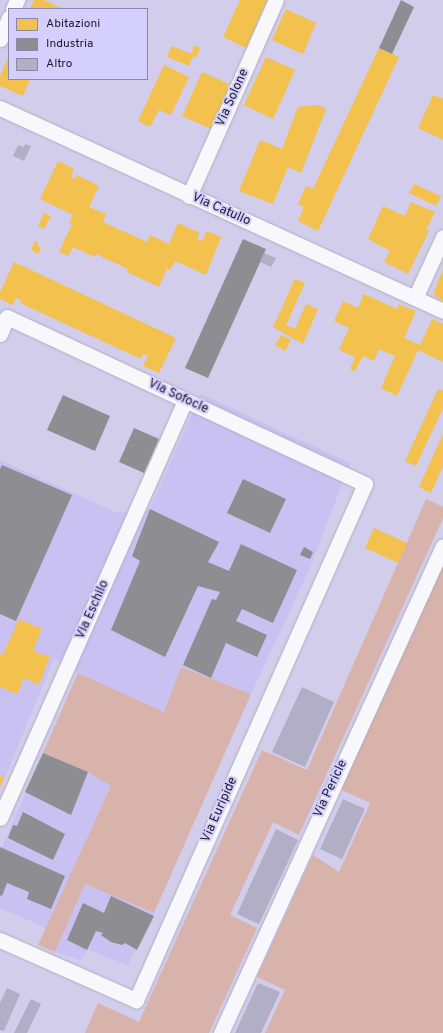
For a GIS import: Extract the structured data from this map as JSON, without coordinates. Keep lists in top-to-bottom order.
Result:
{
  "streets": {
    "street": [
      "Via Solone",
      "Via Catullo",
      "Via Sofocle",
      "Via Eschilo",
      "Via Pericle",
      "Via Euripide"
    ]
  },
  "crossings": [
    ["Via Solone", "Via Catullo"],
    ["Via Sofocle", "Via Eschilo"],
    ["Via Sofocle", "Via Euripide"]
  ],
  "legend": ["Abitazioni", "Industria", "Altro"]
}
